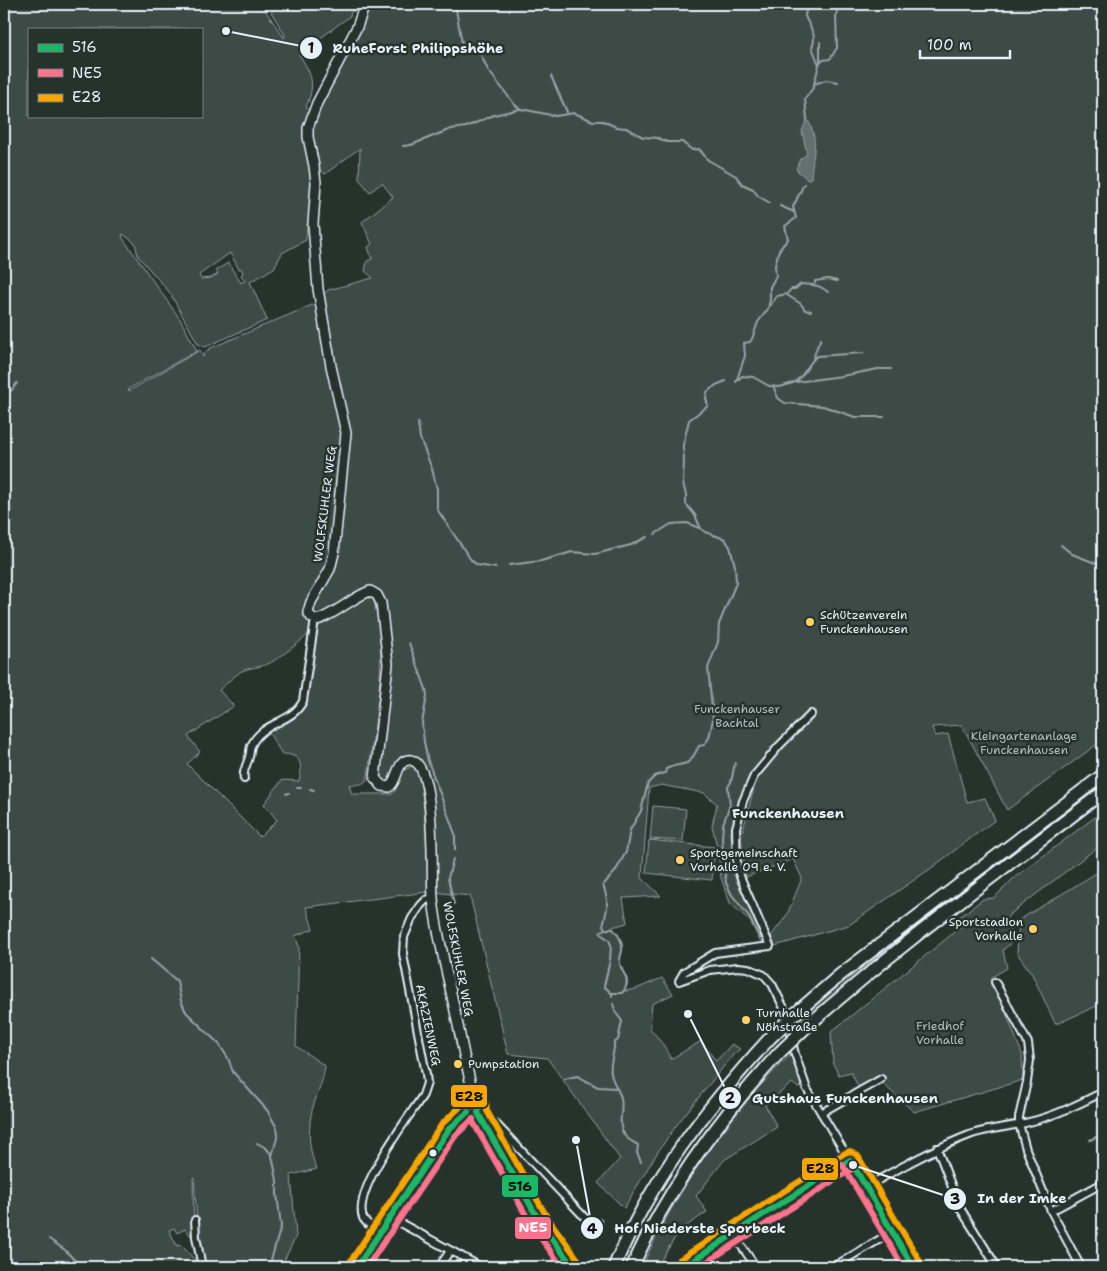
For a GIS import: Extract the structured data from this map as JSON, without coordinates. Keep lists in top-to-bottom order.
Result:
{
  "streets": {
    "street": ["WOLFSKUHLER WEG", "AKAZIENWEG"]
  },
  "crossings": [
    ["WOLFSKUHLER WEG", "AKAZIENWEG"]
  ],
  "districts": ["Funckenhausen"],
  "parks": ["Funckenhauser Bachtal", "Kleingartenanlage Funckenhausen", "Friedhof Vorhalle"],
  "places": [
    "RuheForst Philippshöhe",
    "Schützenverein Funckenhausen",
    "Sportgemeinschaft Vorhalle 09 e. V.",
    "Sportstadion Vorhalle",
    "Gutshaus Funckenhausen",
    "Turnhalle Nöhstraße",
    "Pumpstation",
    "Hof Niederste Sporbeck",
    "In der Imke"
  ],
  "lines": ["transit line E28", "transit line 516", "transit line NE5"],
  "legend": ["516", "NE5", "E28"],
  "scale_bar": "100 m"
}
